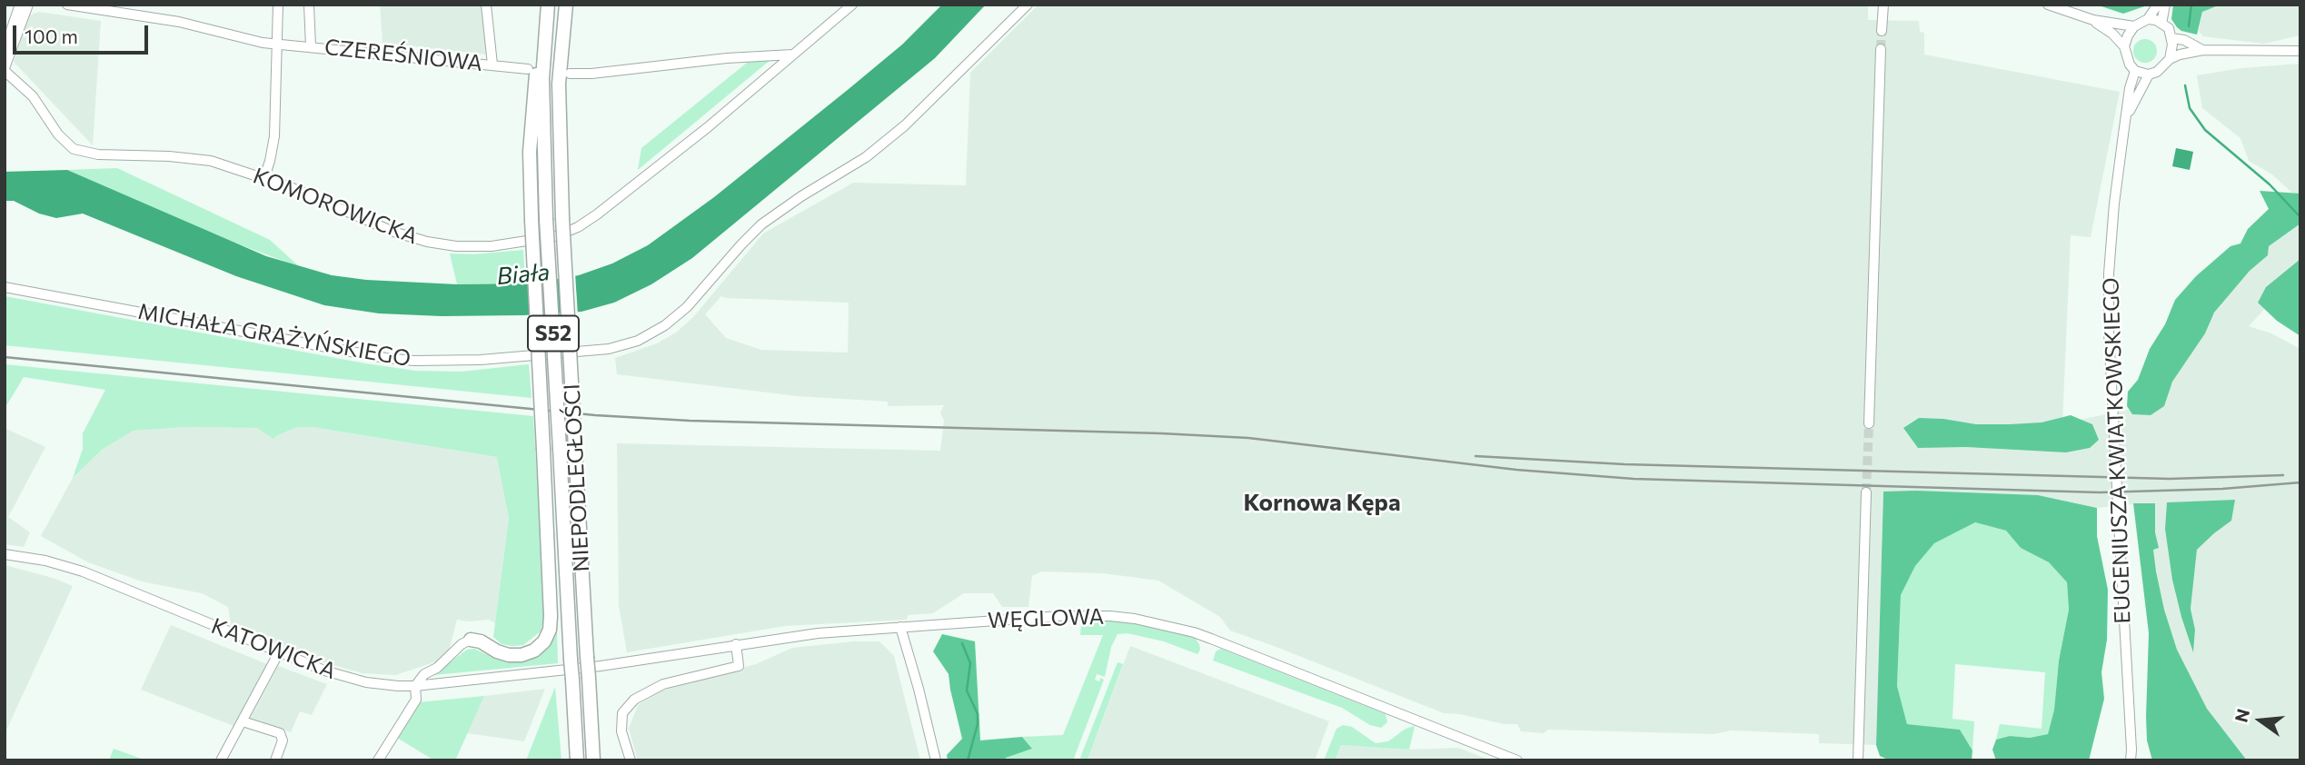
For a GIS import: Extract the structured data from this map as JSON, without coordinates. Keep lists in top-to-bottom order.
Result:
{
  "streets": {
    "highway": ["S52", "NIEPODLEGŁOŚCI"],
    "street": [
      "CZEREŚNIOWA",
      "KOMOROWICKA",
      "MICHAŁA GRAŻYŃSKIEGO",
      "EUGENIUSZA KWIATKOWSKIEGO",
      "WĘGLOWA",
      "KATOWICKA"
    ]
  },
  "crossings": [
    ["WĘGLOWA", "KATOWICKA"]
  ],
  "districts": ["Kornowa Kępa"],
  "water": ["Biała"],
  "scale_bar": "100 m",
  "north": "left"
}
